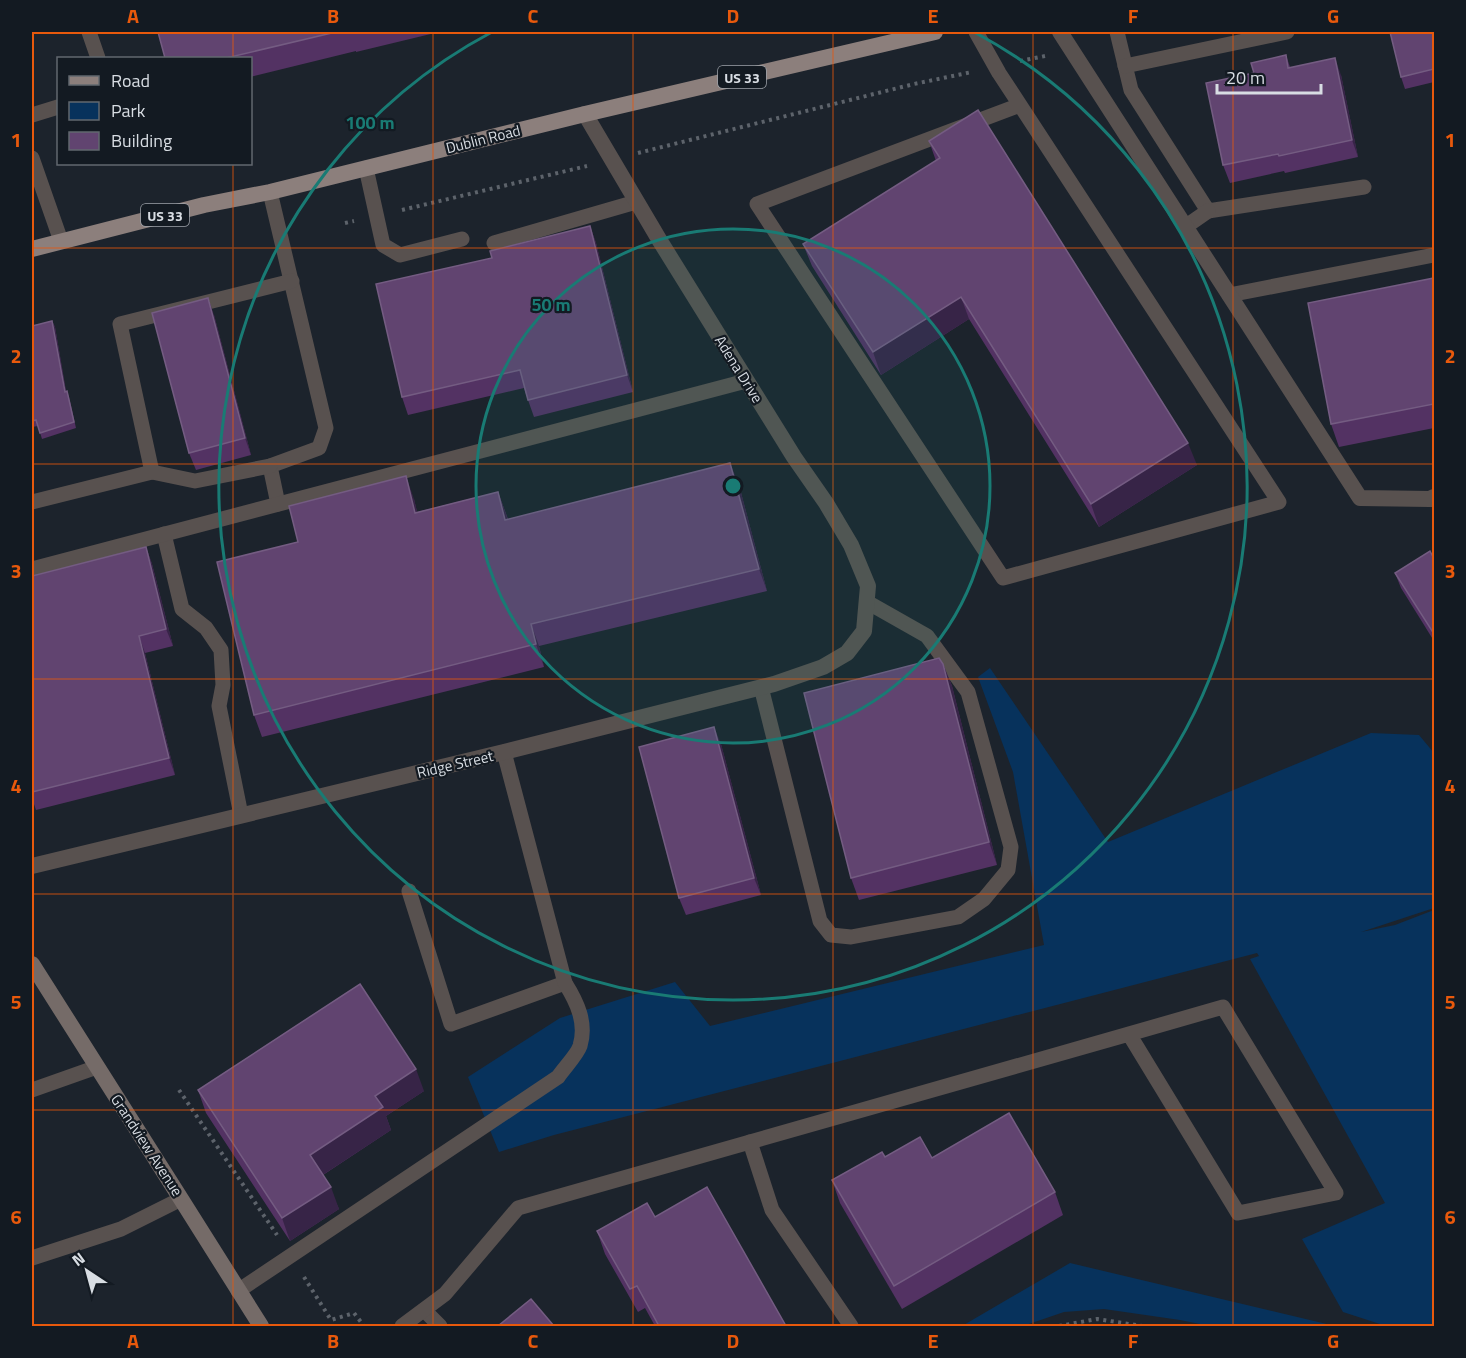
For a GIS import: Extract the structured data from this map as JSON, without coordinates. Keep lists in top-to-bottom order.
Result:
{
  "streets": {
    "main road": ["US 33", "Dublin Road", "Grandview Avenue"],
    "street": ["Adena Drive", "Ridge Street"]
  },
  "crossings": [
    ["Dublin Road", "Adena Drive"],
    ["Adena Drive", "Ridge Street"]
  ],
  "legend": ["Road", "Park", "Building"],
  "scale_bar": "20 m",
  "north": "top left",
  "grid": {
    "columns": [
      "A",
      "B",
      "C",
      "D",
      "E",
      "F",
      "G"
    ],
    "rows": [
      "1",
      "2",
      "3",
      "4",
      "5",
      "6"
    ]
  },
  "rings": ["100 m", "50 m"]
}
